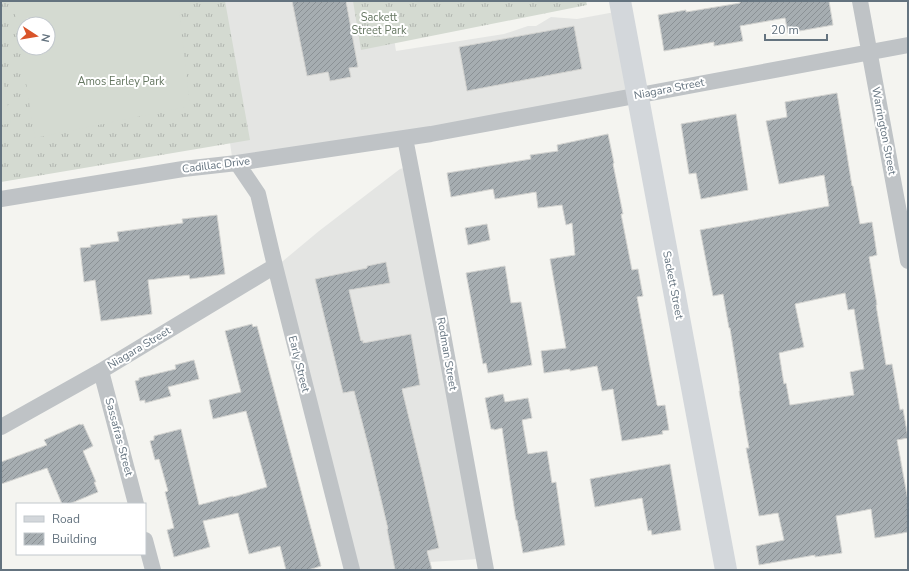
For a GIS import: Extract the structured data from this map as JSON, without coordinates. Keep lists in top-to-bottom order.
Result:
{
  "streets": {
    "street": [
      "Niagara Street",
      "Warrington Street",
      "Cadillac Drive",
      "Sackett Street",
      "Rodman Street",
      "Early Street",
      "Sassafras Street"
    ]
  },
  "crossings": [
    ["Niagara Street", "Warrington Street"],
    ["Niagara Street", "Cadillac Drive"],
    ["Niagara Street", "Sackett Street"],
    ["Niagara Street", "Early Street"],
    ["Niagara Street", "Sassafras Street"],
    ["Cadillac Drive", "Rodman Street"],
    ["Cadillac Drive", "Early Street"]
  ],
  "parks": ["Sackett Street Park", "Amos Earley Park"],
  "legend": ["Road", "Building"],
  "scale_bar": "20 m",
  "north": "right"
}
